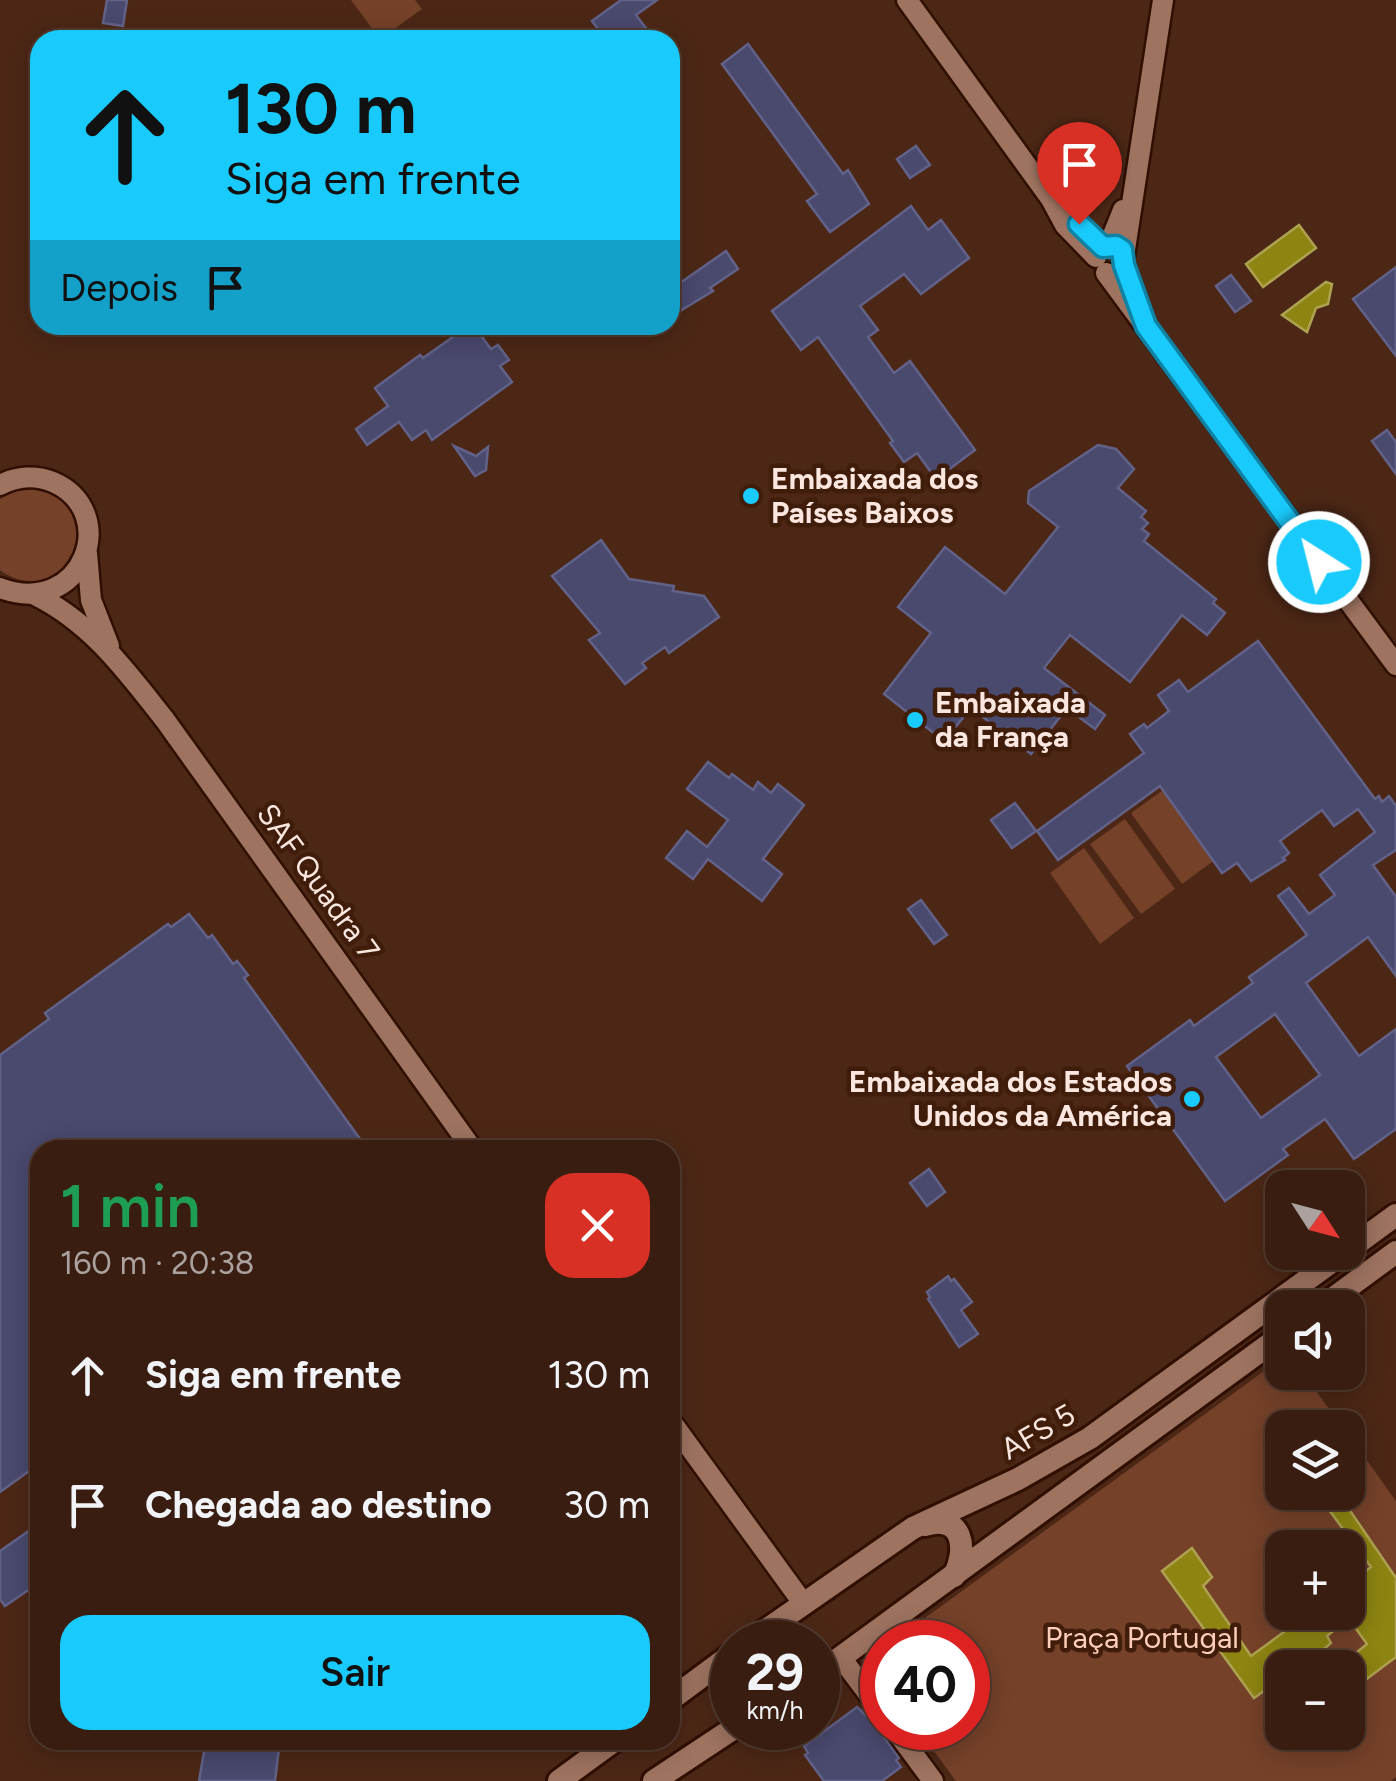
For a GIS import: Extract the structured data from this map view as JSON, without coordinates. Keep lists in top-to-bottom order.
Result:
{
  "streets": {
    "main road": ["AFS 5"],
    "street": ["SAF Quadra 7"]
  },
  "parks": ["Praça Portugal"],
  "places": ["Embaixada dos Países Baixos", "Embaixada da França", "Embaixada dos Estados Unidos da América"],
  "north": "bottom right",
  "page": {
    "turn": ["130 m", "Siga em frente"],
    "then": "Depois",
    "heading": ["1 min", "160 m · 20:38"],
    "map_buttons": ["+", "−"],
    "list": [
      {
        "name": "Siga em frente",
        "value": "130 m"
      },
      {
        "name": "Chegada ao destino",
        "value": "30 m"
      }
    ],
    "buttons": "Sair",
    "speed": "29 km/h",
    "limit": "40"
  }
}
